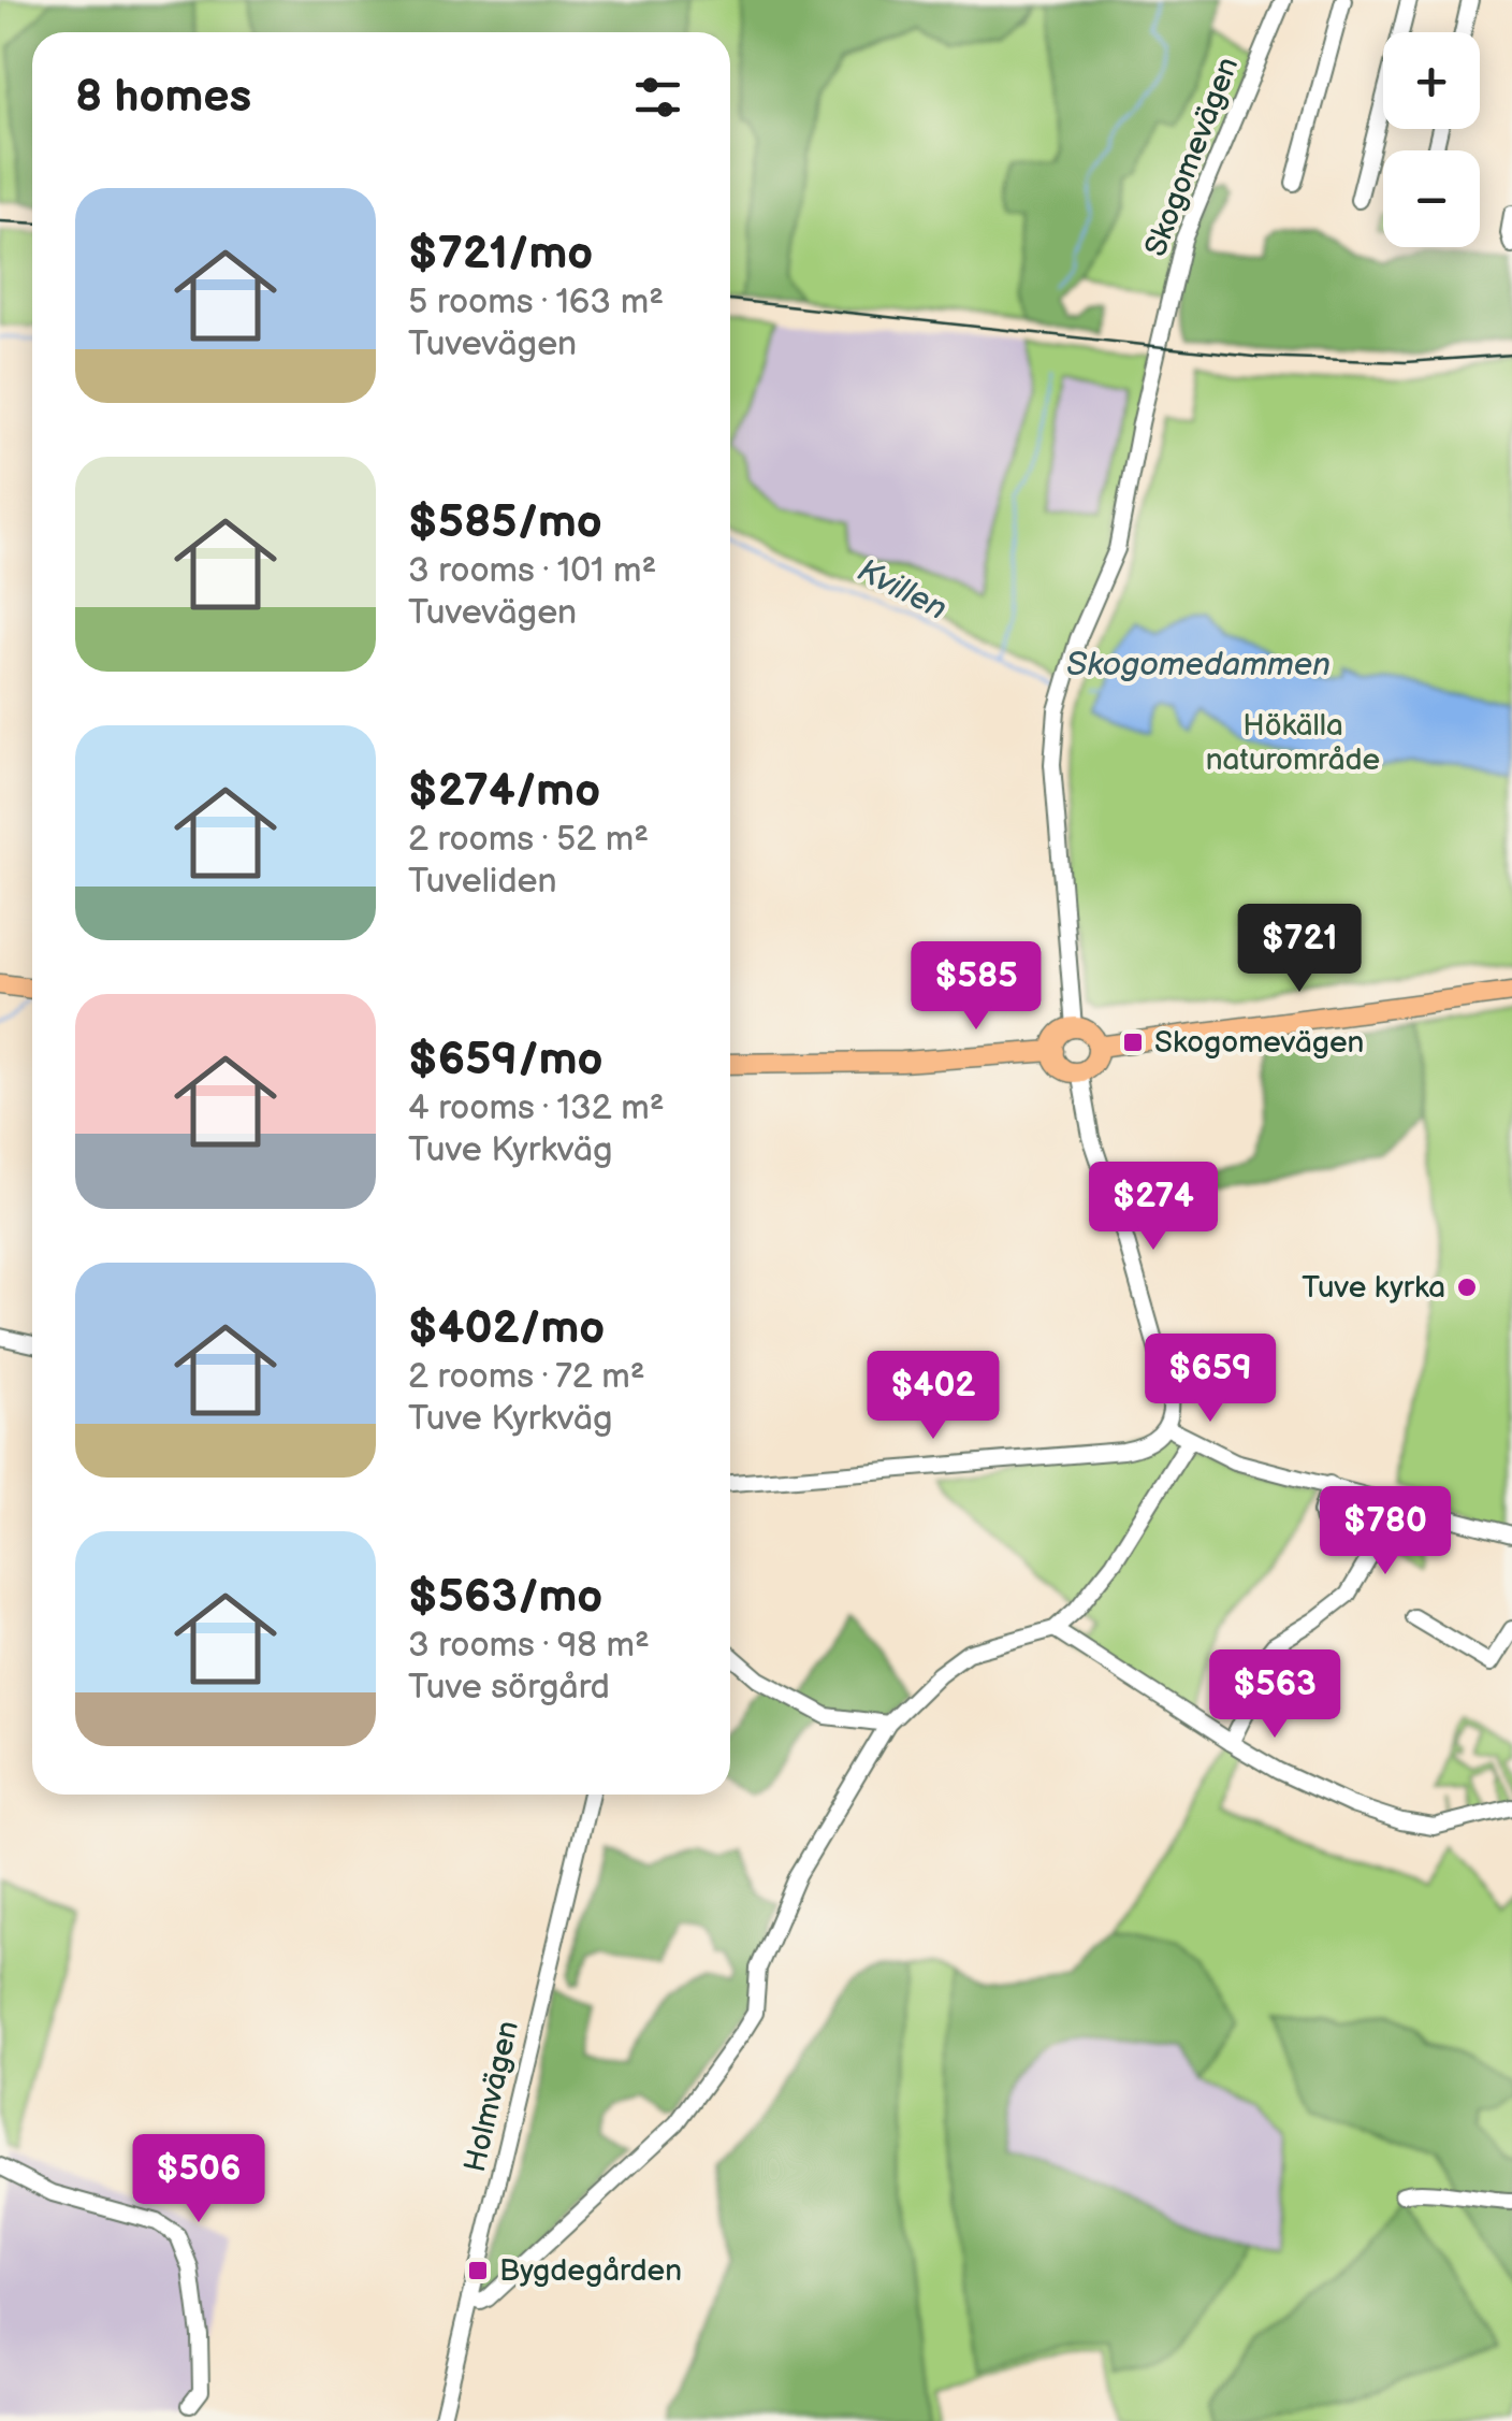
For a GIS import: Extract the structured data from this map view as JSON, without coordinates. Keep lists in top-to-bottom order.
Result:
{
  "streets": {
    "street": ["Skogomevägen", "Holmvägen"]
  },
  "water": ["Kvillen", "Skogomedammen"],
  "parks": ["Hökälla naturområde"],
  "places": {
    "transit": ["Skogomevägen", "Bygdegården"],
    "other": ["Tuve kyrka"]
  },
  "page": {
    "map_buttons": ["+", "−"],
    "heading": "8 homes",
    "list": [
      {
        "name": "$721/mo",
        "note": "5 rooms · 163 m² · Tuvevägen"
      },
      {
        "name": "$585/mo",
        "note": "3 rooms · 101 m² · Tuvevägen"
      },
      {
        "name": "$274/mo",
        "note": "2 rooms · 52 m² · Tuveliden"
      },
      {
        "name": "$659/mo",
        "note": "4 rooms · 132 m² · Tuve Kyrkväg"
      },
      {
        "name": "$402/mo",
        "note": "2 rooms · 72 m² · Tuve Kyrkväg"
      },
      {
        "name": "$563/mo",
        "note": "3 rooms · 98 m² · Tuve sörgård"
      }
    ],
    "price": [
      "$721",
      "$585",
      "$274",
      "$659",
      "$402",
      "$780",
      "$563",
      "$506"
    ]
  }
}
